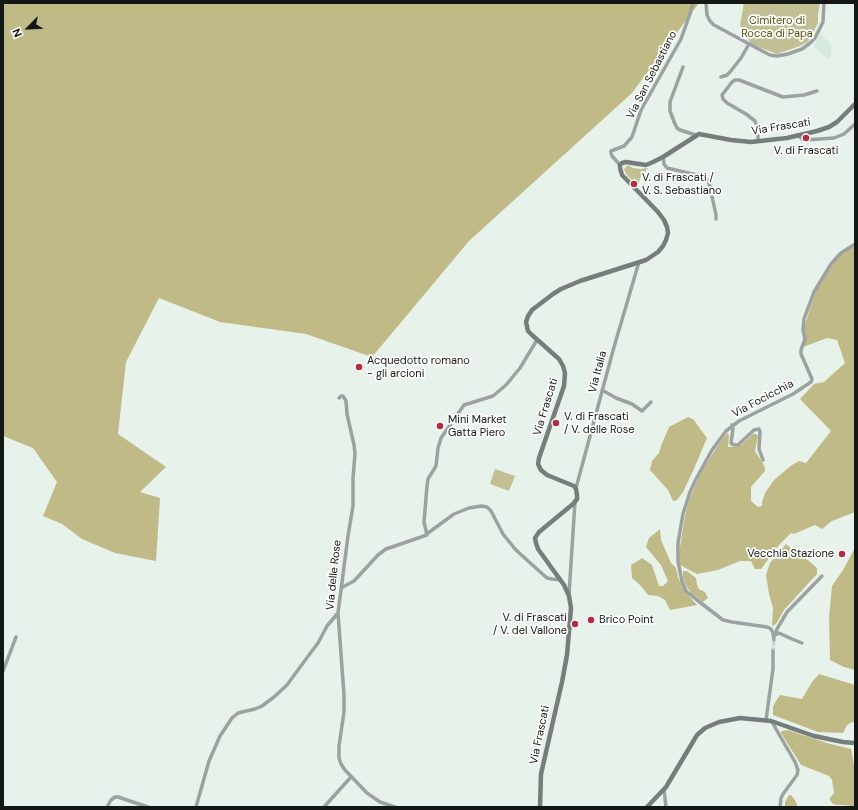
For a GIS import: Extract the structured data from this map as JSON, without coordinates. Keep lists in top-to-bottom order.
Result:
{
  "streets": {
    "main road": ["Via Frascati"],
    "street": [
      "Via San Sebastiano",
      "Via Italia",
      "Via Focicchia",
      "Via delle Rose"
    ]
  },
  "crossings": [
    ["Via San Sebastiano", "Via Frascati"],
    ["Via Frascati", "Via Italia"]
  ],
  "parks": ["Cimitero di Rocca di Papa"],
  "places": [
    "V. di Frascati",
    "V. di Frascati / V. S. Sebastiano",
    "Acquedotto romano - gli arcioni",
    "V. di Frascati / V. delle Rose",
    "Mini Market Gatta Piero",
    "Vecchia Stazione",
    "Brico Point",
    "V. di Frascati / V. del Vallone"
  ],
  "north": "bottom left"
}
